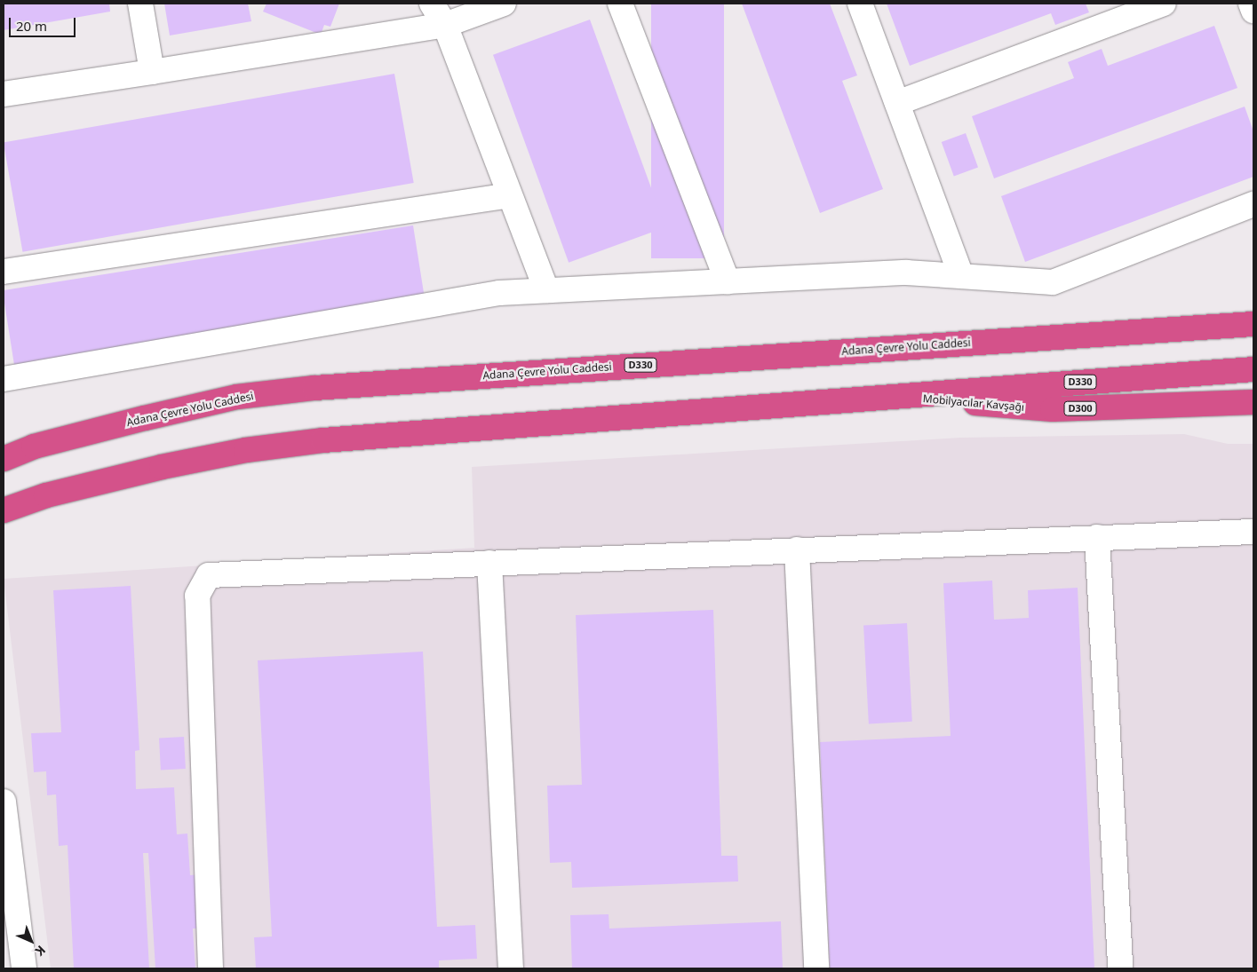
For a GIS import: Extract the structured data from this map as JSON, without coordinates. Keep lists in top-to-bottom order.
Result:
{
  "streets": {
    "highway": [
      "Adana Çevre Yolu Caddesi",
      "D330",
      "Mobilyacılar Kavşağı",
      "D300"
    ]
  },
  "crossings": [
    ["D330", "Mobilyacılar Kavşağı"]
  ],
  "scale_bar": "20 m",
  "north": "bottom right"
}
